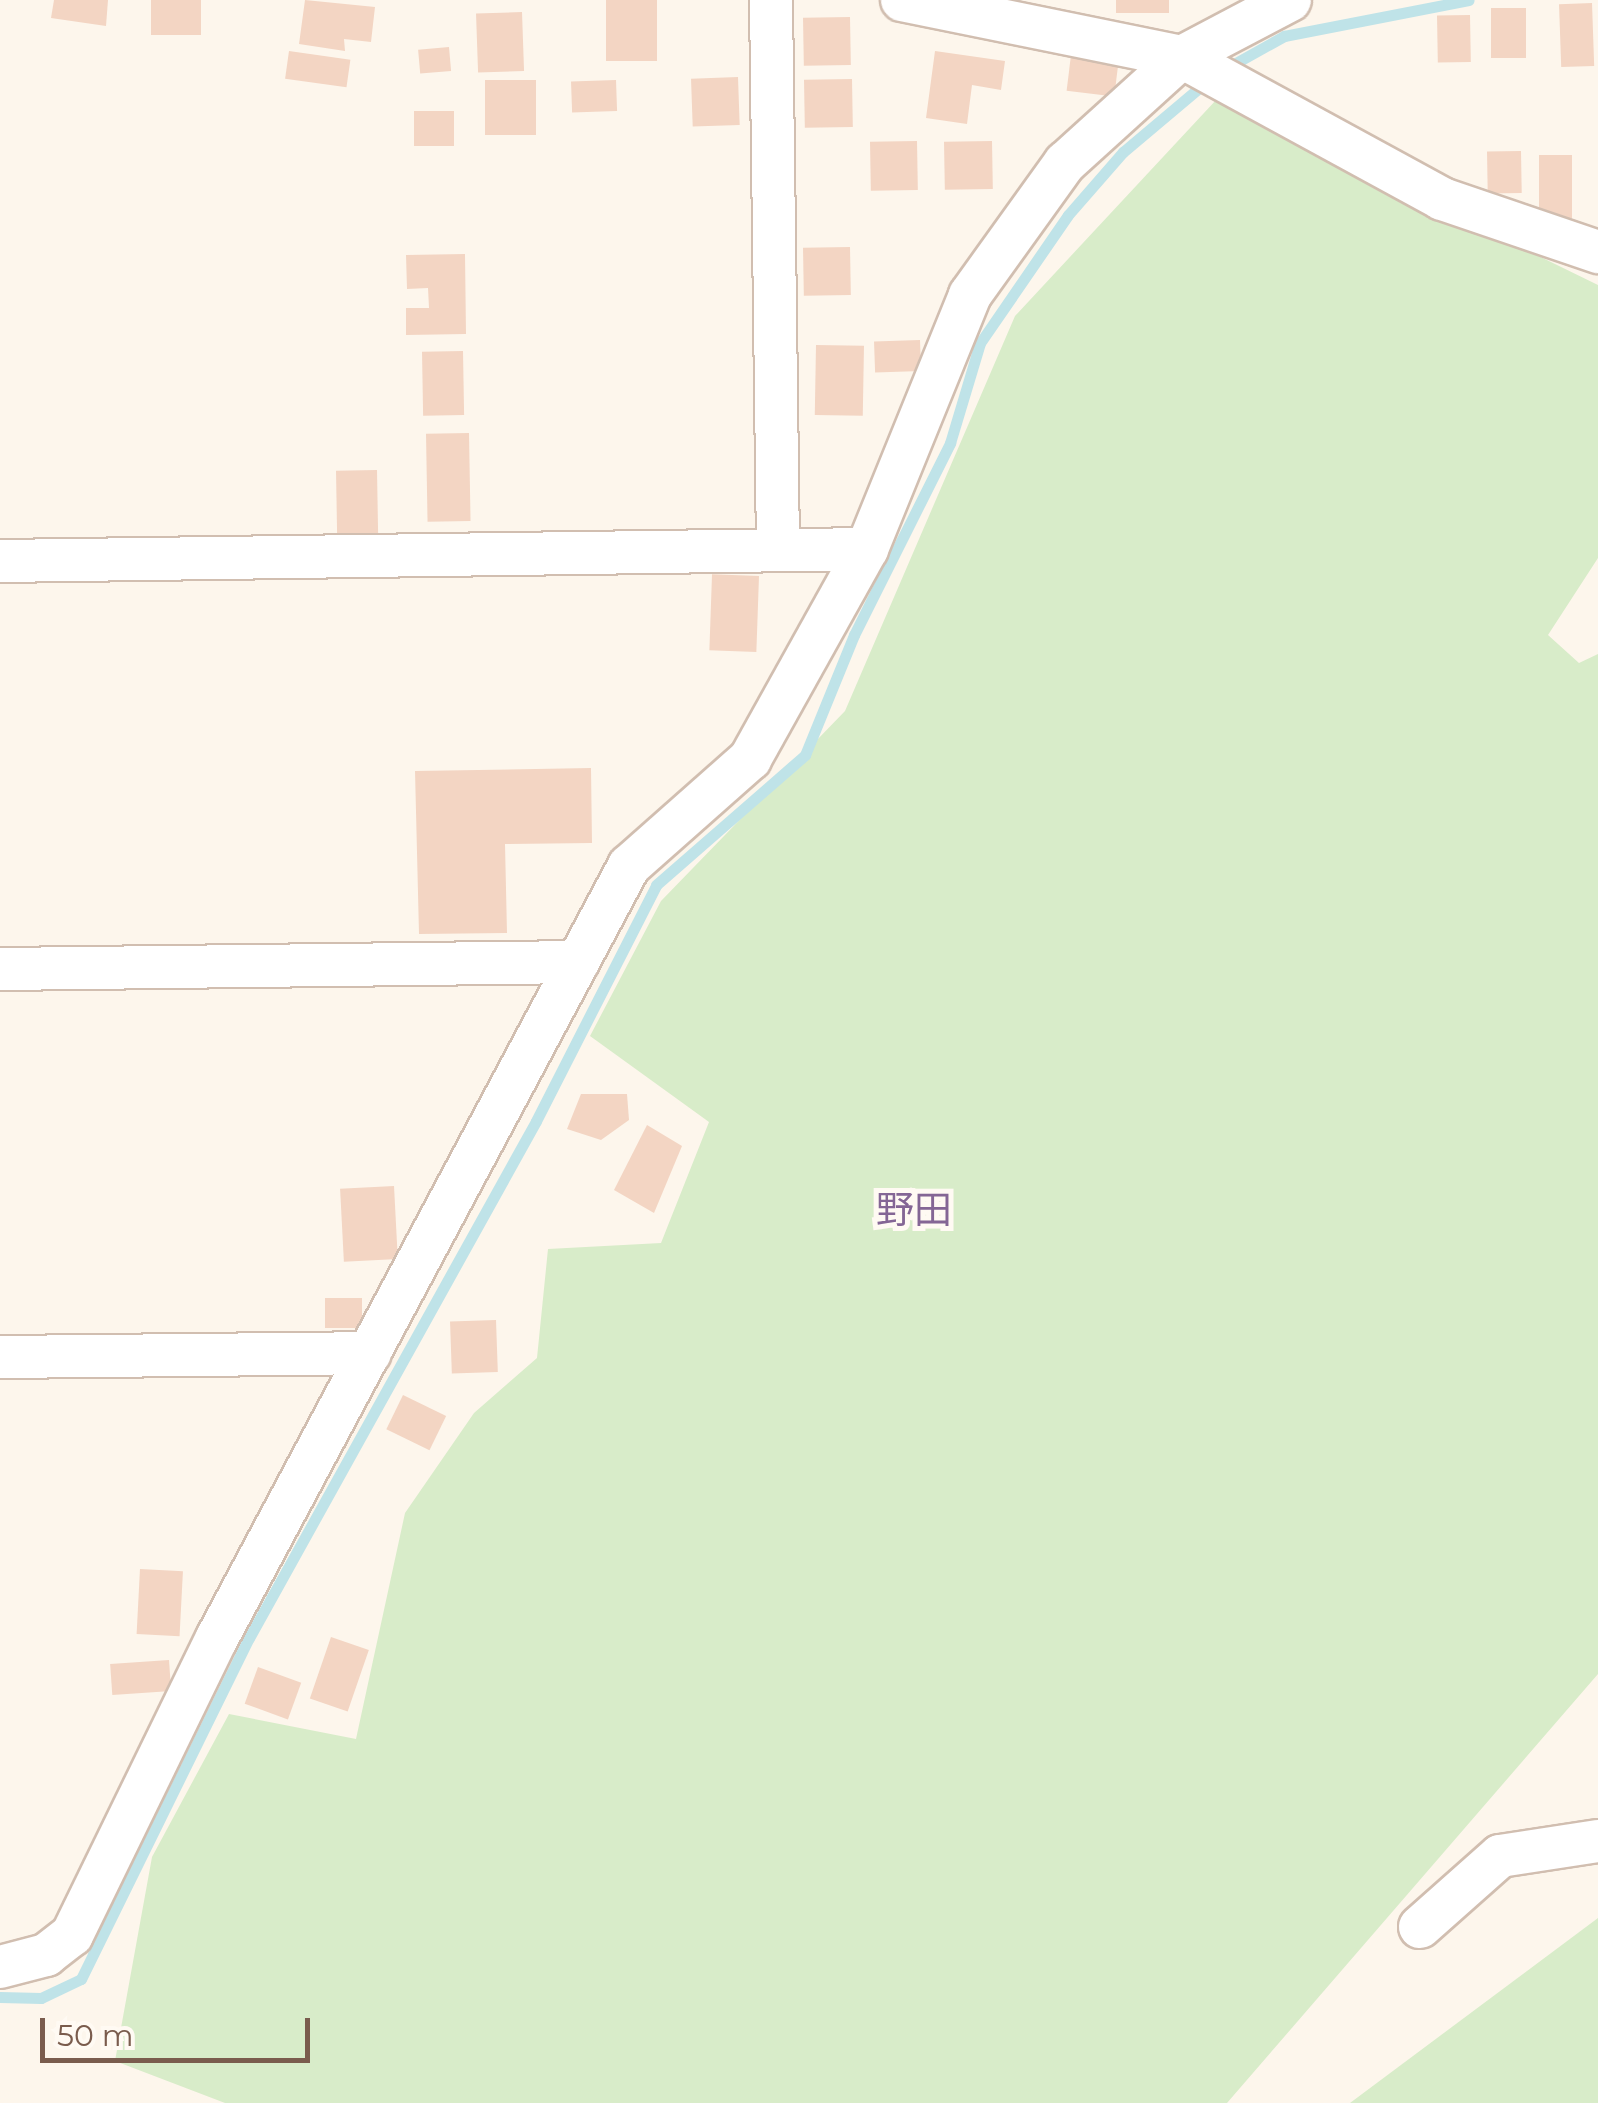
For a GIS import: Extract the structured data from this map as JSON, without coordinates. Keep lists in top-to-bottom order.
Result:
{
  "districts": ["野田"],
  "scale_bar": "50 m"
}
